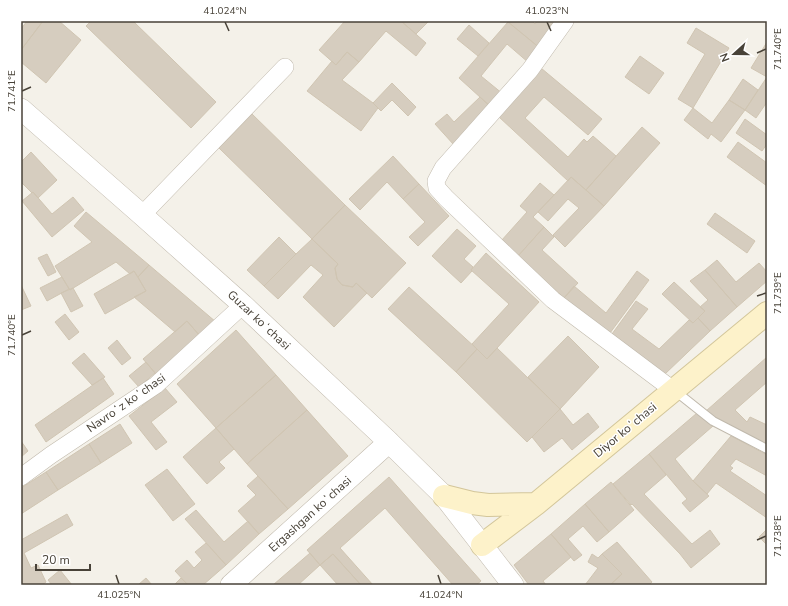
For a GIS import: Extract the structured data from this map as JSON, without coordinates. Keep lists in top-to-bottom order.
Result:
{
  "streets": {
    "main road": ["Diyor koʻchasi"],
    "street": ["Guzar koʻchasi", "Navroʻz koʻchasi", "Ergashgan koʻchasi"]
  },
  "crossings": [
    ["Guzar koʻchasi", "Navroʻz koʻchasi"],
    ["Guzar koʻchasi", "Diyor koʻchasi"],
    ["Guzar koʻchasi", "Ergashgan koʻchasi"]
  ],
  "scale_bar": "20 m",
  "north": "left",
  "coordinates": [
    "41.024°N",
    "41.023°N",
    "71.740°E",
    "71.741°E",
    "71.739°E",
    "71.738°E",
    "41.025°N"
  ]
}
